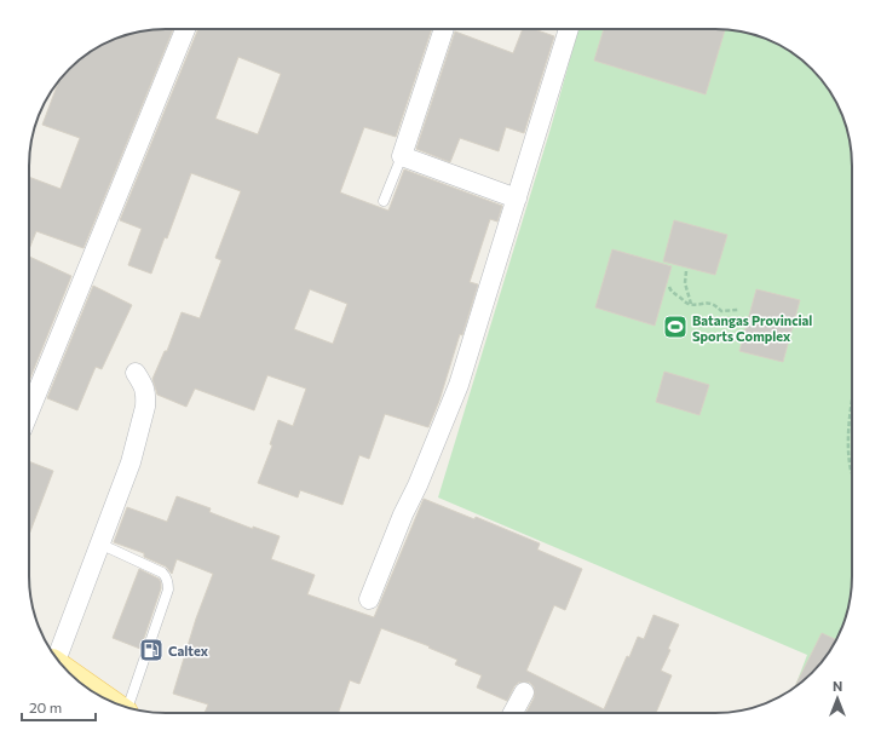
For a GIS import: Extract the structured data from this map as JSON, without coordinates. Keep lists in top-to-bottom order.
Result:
{
  "places": {
    "sports": ["Batangas Provincial Sports Complex"],
    "fuel station": ["Caltex"]
  },
  "scale_bar": "20 m",
  "north": "top"
}
